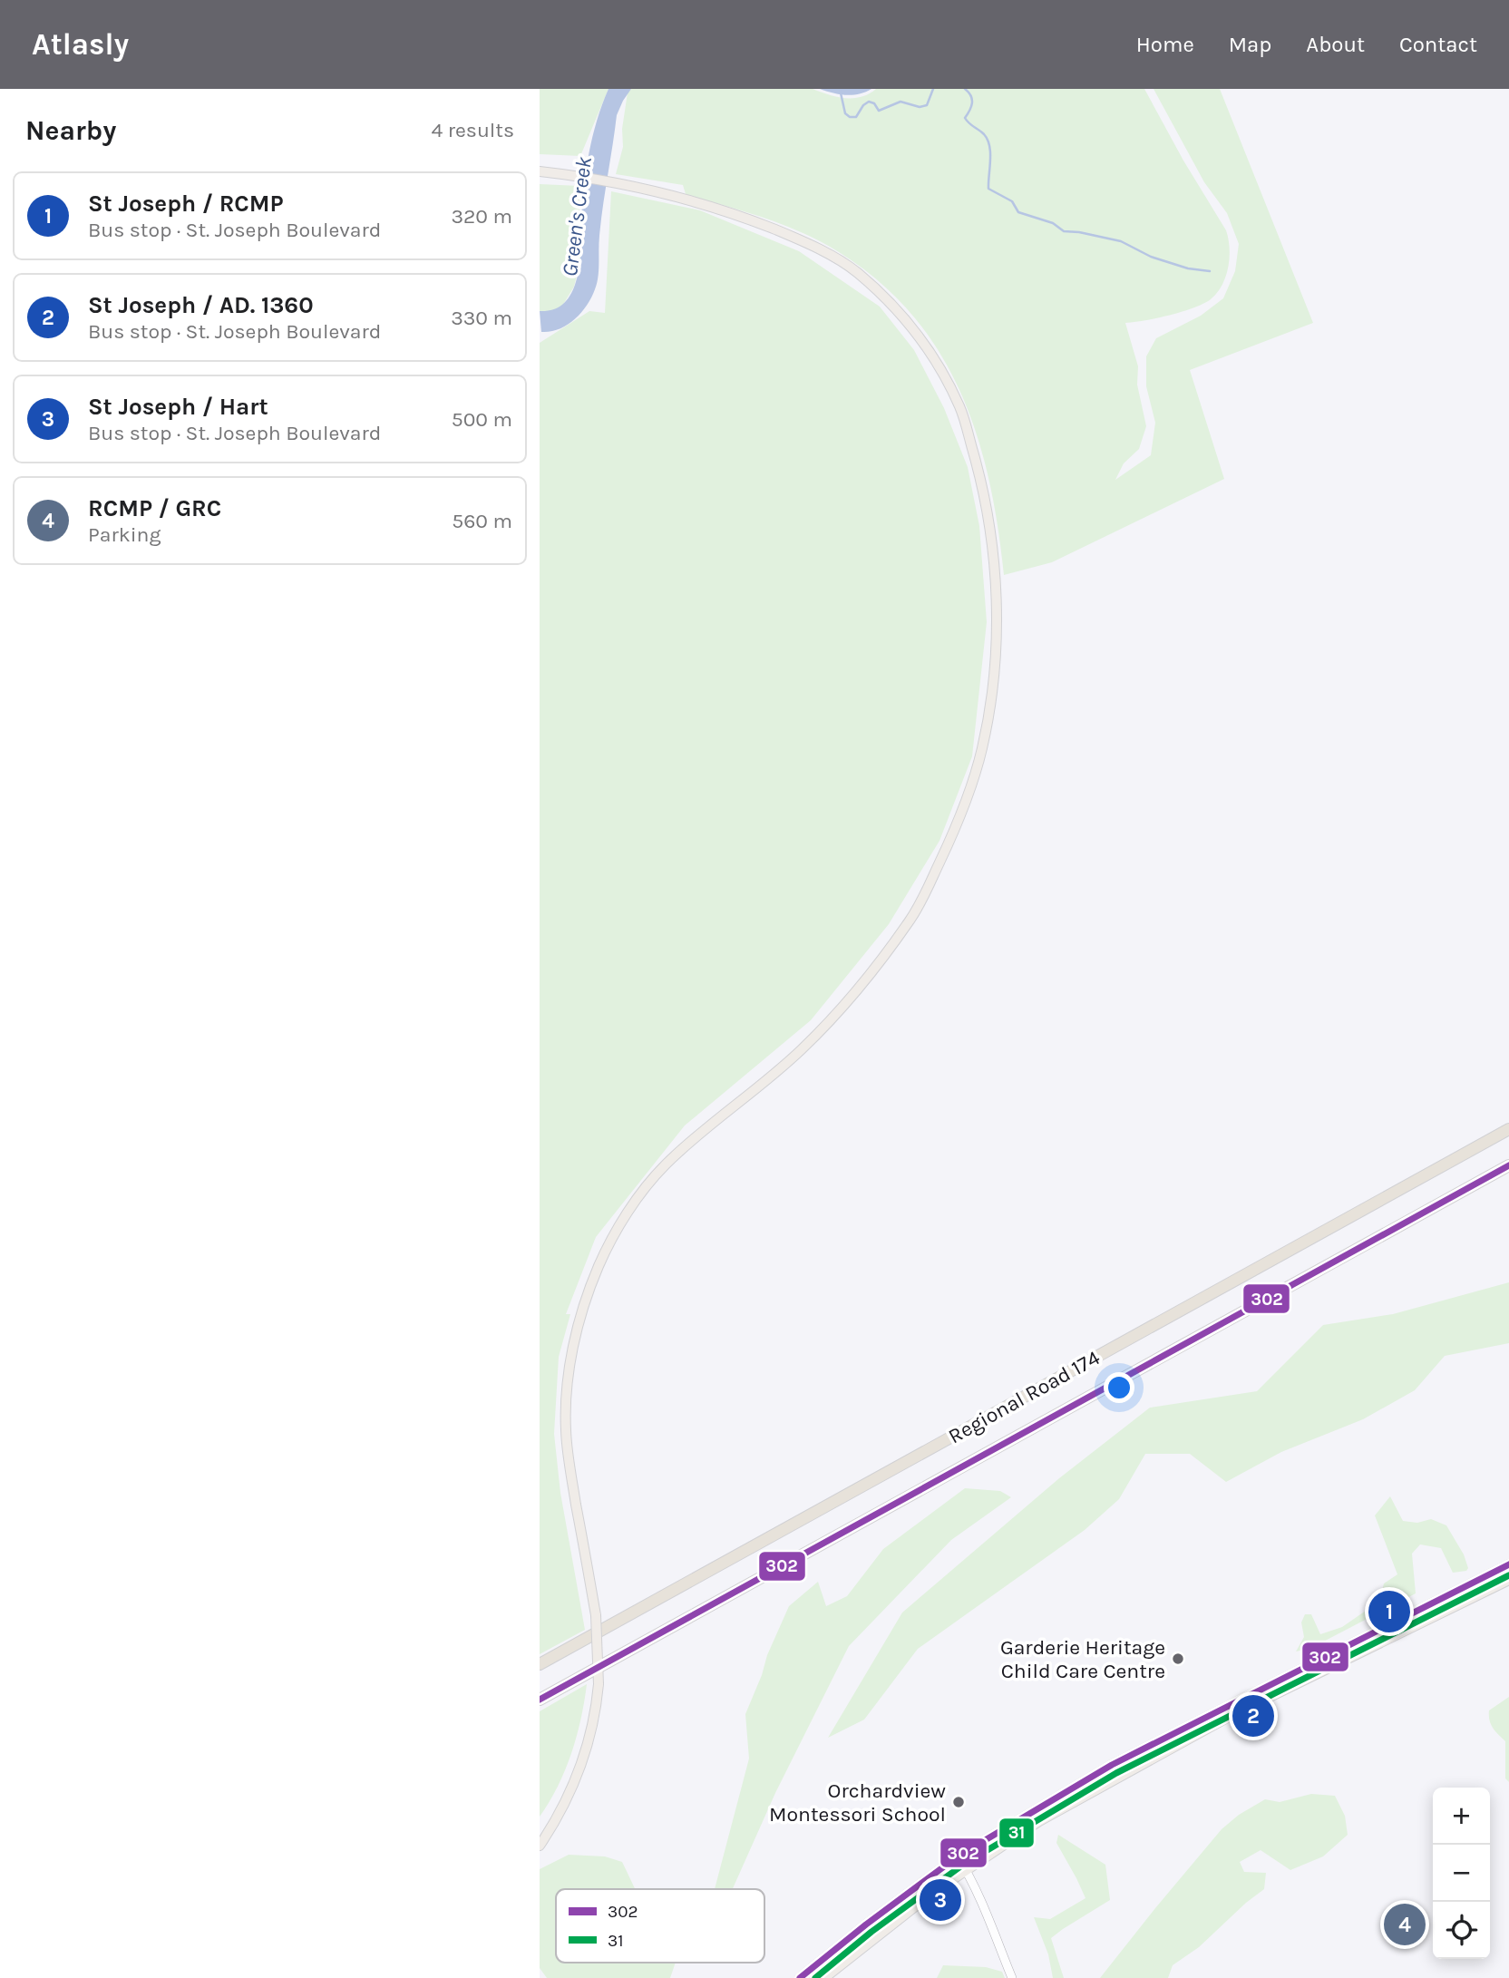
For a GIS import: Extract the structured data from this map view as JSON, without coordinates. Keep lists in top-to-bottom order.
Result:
{
  "streets": {
    "highway": ["Regional Road 174"]
  },
  "water": ["Green's Creek"],
  "places": ["Garderie Heritage Child Care Centre", "Orchardview Montessori School"],
  "lines": ["transit line 302", "transit line 31"],
  "legend": ["302", "31"],
  "page": {
    "header": "Atlasly",
    "nav": [
      "Home",
      "Map",
      "About",
      "Contact"
    ],
    "heading": ["Nearby", "4 results"],
    "list": [
      {
        "mark": "1",
        "name": "St Joseph / RCMP",
        "note": "Bus stop · St. Joseph Boulevard",
        "value": "320 m"
      },
      {
        "mark": "2",
        "name": "St Joseph / AD. 1360",
        "note": "Bus stop · St. Joseph Boulevard",
        "value": "330 m"
      },
      {
        "mark": "3",
        "name": "St Joseph / Hart",
        "note": "Bus stop · St. Joseph Boulevard",
        "value": "500 m"
      },
      {
        "mark": "4",
        "name": "RCMP / GRC",
        "note": "Parking",
        "value": "560 m"
      }
    ],
    "pins": [
      "1",
      "2",
      "3",
      "4"
    ],
    "map_buttons": ["+", "−"]
  }
}
